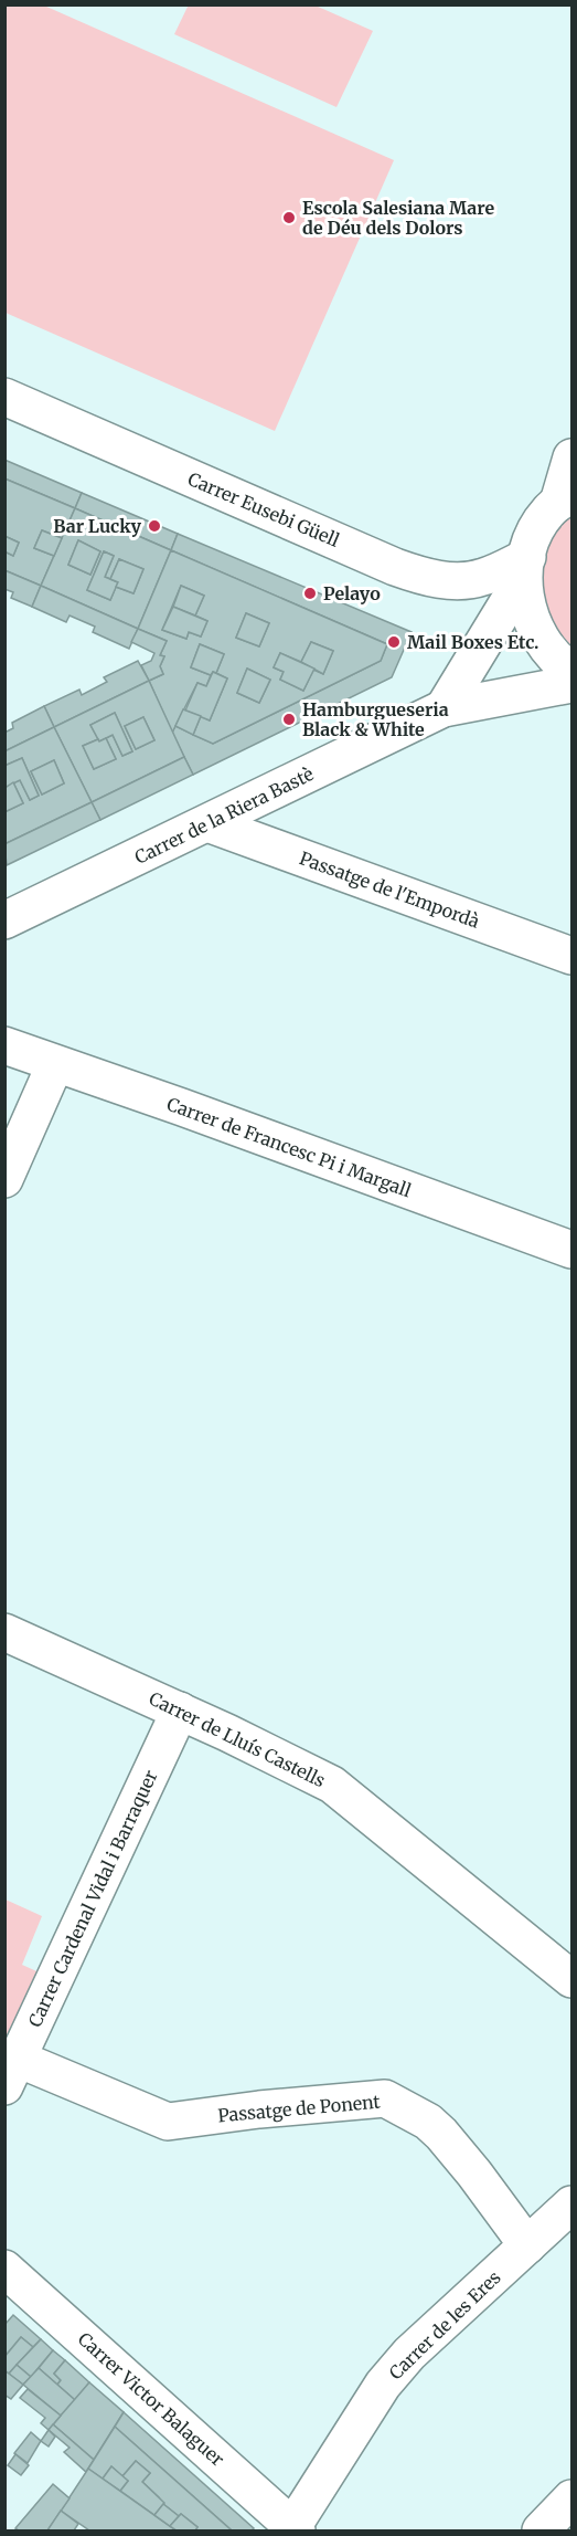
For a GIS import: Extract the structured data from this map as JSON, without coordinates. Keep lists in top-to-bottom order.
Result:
{
  "streets": {
    "street": [
      "Carrer Eusebi Güell",
      "Carrer de la Riera Bastè",
      "Passatge de l'Empordà",
      "Carrer de Francesc Pi i Margall",
      "Carrer de Lluís Castells",
      "Carrer Cardenal Vidal i Barraquer",
      "Passatge de Ponent",
      "Carrer de les Eres",
      "Carrer Victor Balaguer"
    ]
  },
  "crossings": [
    ["Carrer de la Riera Bastè", "Passatge de l'Empordà"],
    ["Carrer de Lluís Castells", "Carrer Cardenal Vidal i Barraquer"],
    ["Carrer Cardenal Vidal i Barraquer", "Passatge de Ponent"],
    ["Passatge de Ponent", "Carrer de les Eres"],
    ["Carrer de les Eres", "Carrer Victor Balaguer"]
  ],
  "places": [
    "Escola Salesiana Mare de Déu dels Dolors",
    "Bar Lucky",
    "Pelayo",
    "Mail Boxes Etc.",
    "Hamburgueseria Black & White"
  ]
}
